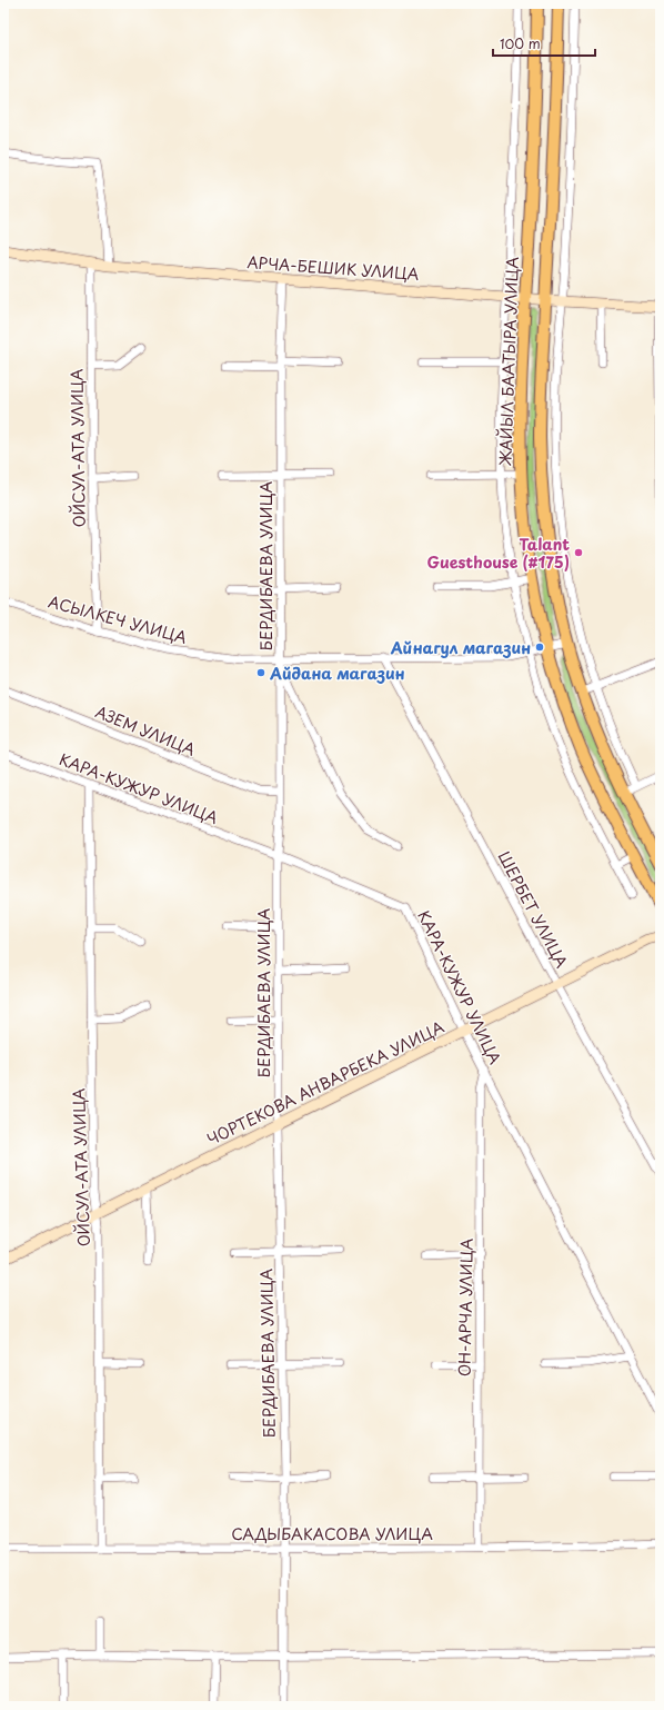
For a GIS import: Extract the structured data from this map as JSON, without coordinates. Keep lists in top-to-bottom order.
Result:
{
  "streets": {
    "main road": ["ЖАЙЫЛ БААТЫРА УЛИЦА"],
    "street": [
      "АРЧА-БЕШИК УЛИЦА",
      "ОЙСУЛ-АТА УЛИЦА",
      "БЕРДИБАЕВА УЛИЦА",
      "АСЫЛКЕЧ УЛИЦА",
      "АЗЕМ УЛИЦА",
      "КАРА-КУЖУР УЛИЦА",
      "ШЕРБЕТ УЛИЦА",
      "ЧОРТЕКОВА АНВАРБЕКА УЛИЦА",
      "ОН-АРЧА УЛИЦА",
      "САДЫБАКАСОВА УЛИЦА"
    ]
  },
  "crossings": [
    ["АРЧА-БЕШИК УЛИЦА", "ЖАЙЫЛ БААТЫРА УЛИЦА"],
    ["АРЧА-БЕШИК УЛИЦА", "ОЙСУЛ-АТА УЛИЦА"],
    ["АРЧА-БЕШИК УЛИЦА", "БЕРДИБАЕВА УЛИЦА"],
    ["ЖАЙЫЛ БААТЫРА УЛИЦА", "АСЫЛКЕЧ УЛИЦА"],
    ["ОЙСУЛ-АТА УЛИЦА", "АСЫЛКЕЧ УЛИЦА"],
    ["ОЙСУЛ-АТА УЛИЦА", "КАРА-КУЖУР УЛИЦА"],
    ["ОЙСУЛ-АТА УЛИЦА", "ЧОРТЕКОВА АНВАРБЕКА УЛИЦА"],
    ["ОЙСУЛ-АТА УЛИЦА", "САДЫБАКАСОВА УЛИЦА"],
    ["БЕРДИБАЕВА УЛИЦА", "АСЫЛКЕЧ УЛИЦА"],
    ["БЕРДИБАЕВА УЛИЦА", "АЗЕМ УЛИЦА"],
    ["БЕРДИБАЕВА УЛИЦА", "КАРА-КУЖУР УЛИЦА"],
    ["БЕРДИБАЕВА УЛИЦА", "ЧОРТЕКОВА АНВАРБЕКА УЛИЦА"],
    ["БЕРДИБАЕВА УЛИЦА", "САДЫБАКАСОВА УЛИЦА"],
    ["АСЫЛКЕЧ УЛИЦА", "ШЕРБЕТ УЛИЦА"],
    ["КАРА-КУЖУР УЛИЦА", "ЧОРТЕКОВА АНВАРБЕКА УЛИЦА"],
    ["КАРА-КУЖУР УЛИЦА", "ОН-АРЧА УЛИЦА"],
    ["ШЕРБЕТ УЛИЦА", "ЧОРТЕКОВА АНВАРБЕКА УЛИЦА"],
    ["ОН-АРЧА УЛИЦА", "САДЫБАКАСОВА УЛИЦА"]
  ],
  "places": ["Talant Guesthouse (#175)", "Айнагул магазин", "Айдана магазин"],
  "scale_bar": "100 m"
}
